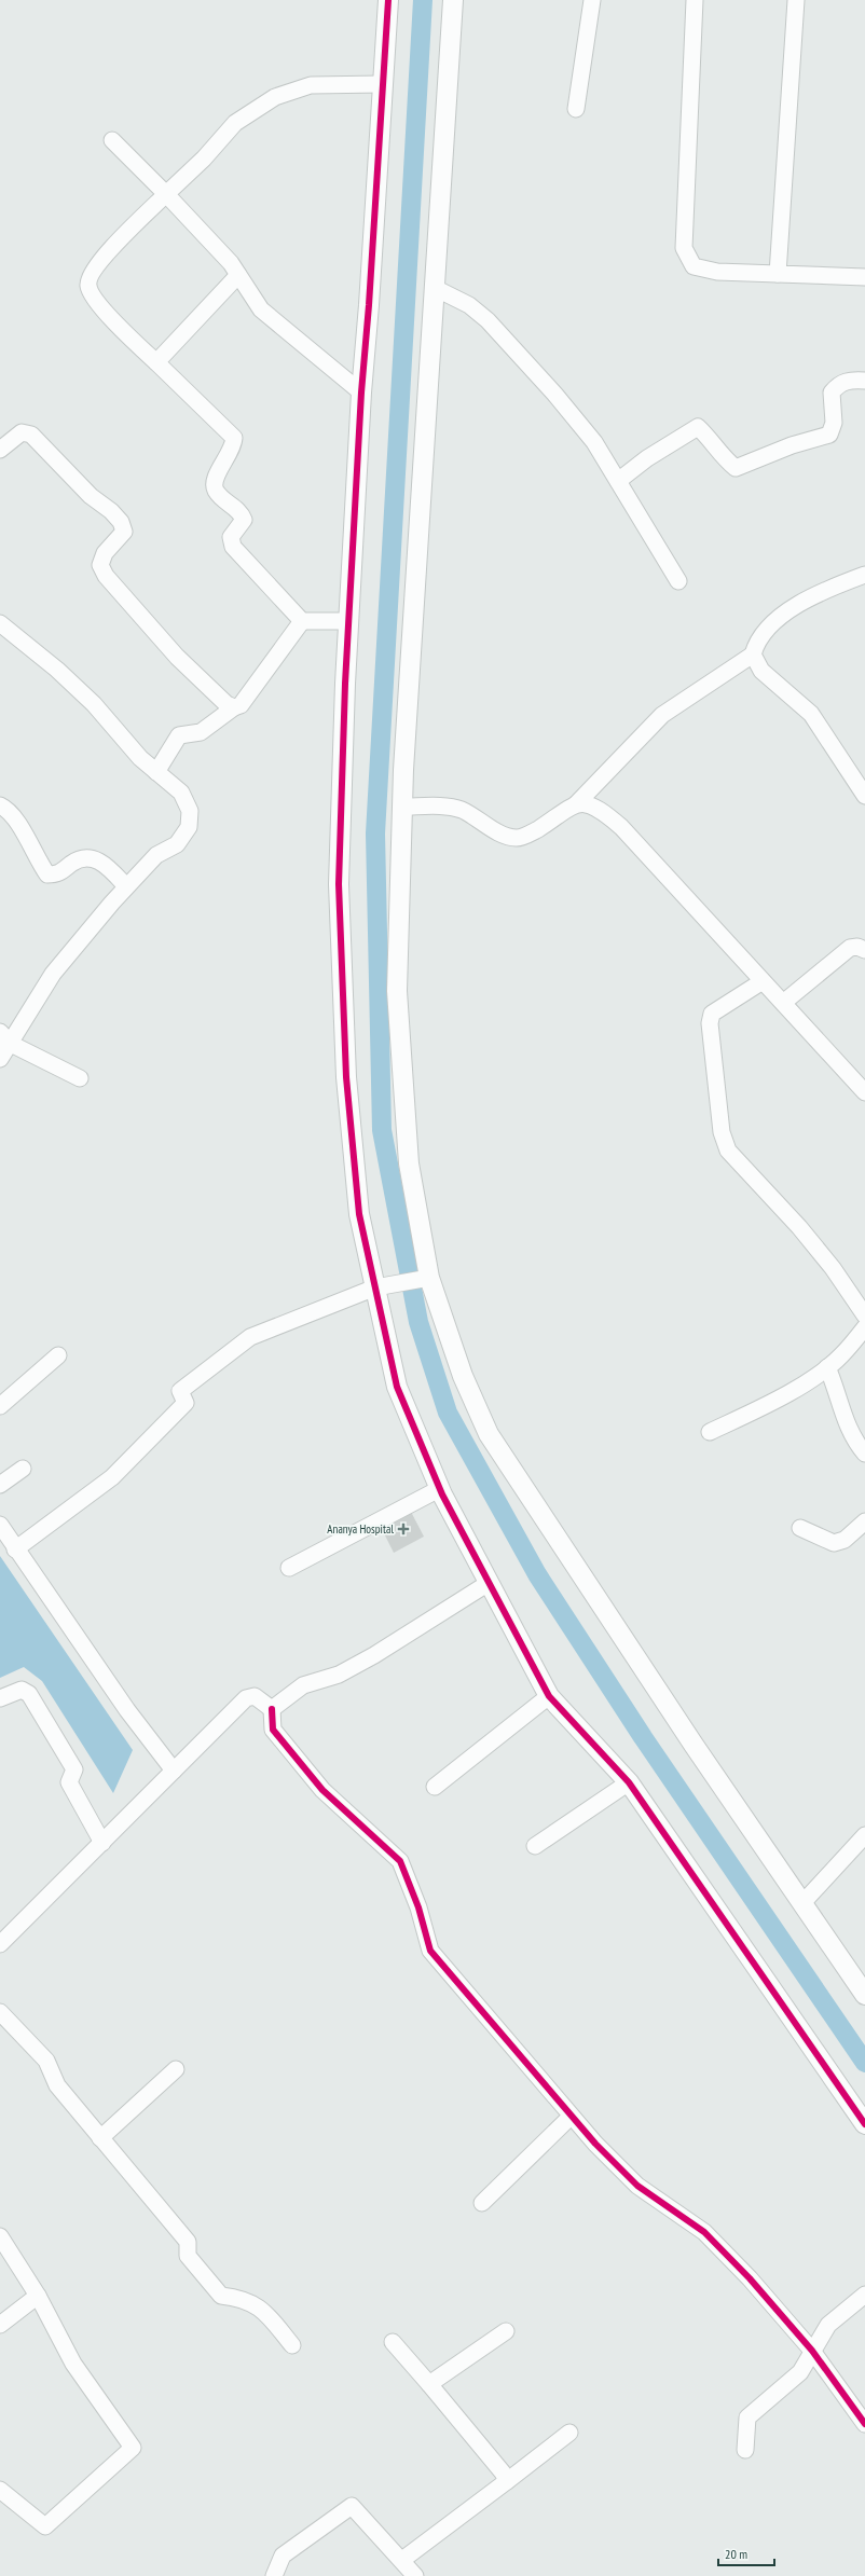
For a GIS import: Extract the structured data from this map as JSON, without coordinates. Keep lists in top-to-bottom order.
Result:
{
  "places": {
    "health": ["Ananya Hospital"]
  },
  "scale_bar": "20 m"
}
